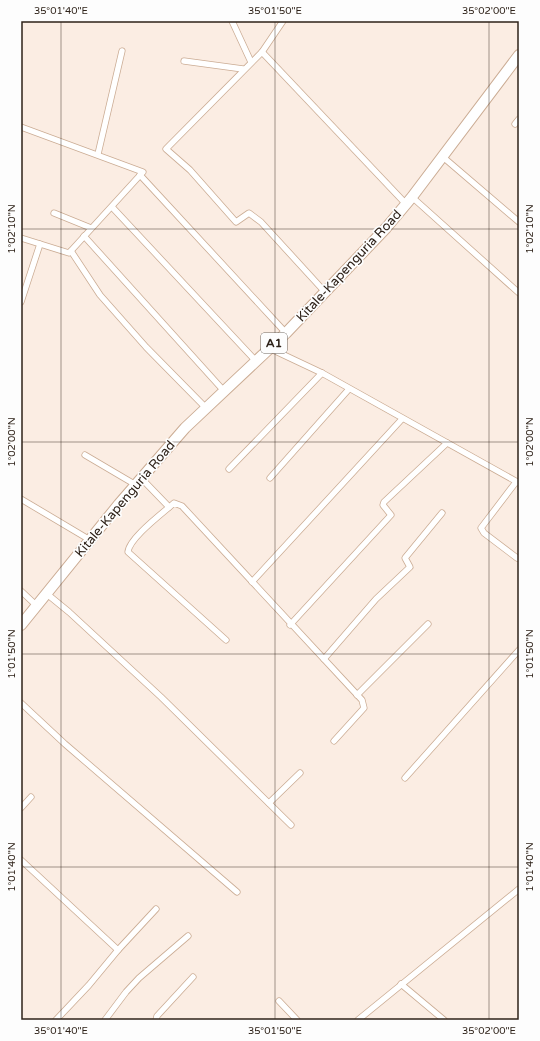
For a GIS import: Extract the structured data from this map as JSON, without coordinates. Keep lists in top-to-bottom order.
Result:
{
  "streets": {
    "highway": ["Kitale-Kapenguria Road", "A1"]
  },
  "coordinates": [
    "35°01'40\"E",
    "35°01'50\"E",
    "35°02'00\"E",
    "1°02'10\"N",
    "1°02'00\"N",
    "1°01'50\"N",
    "1°01'40\"N"
  ]
}
